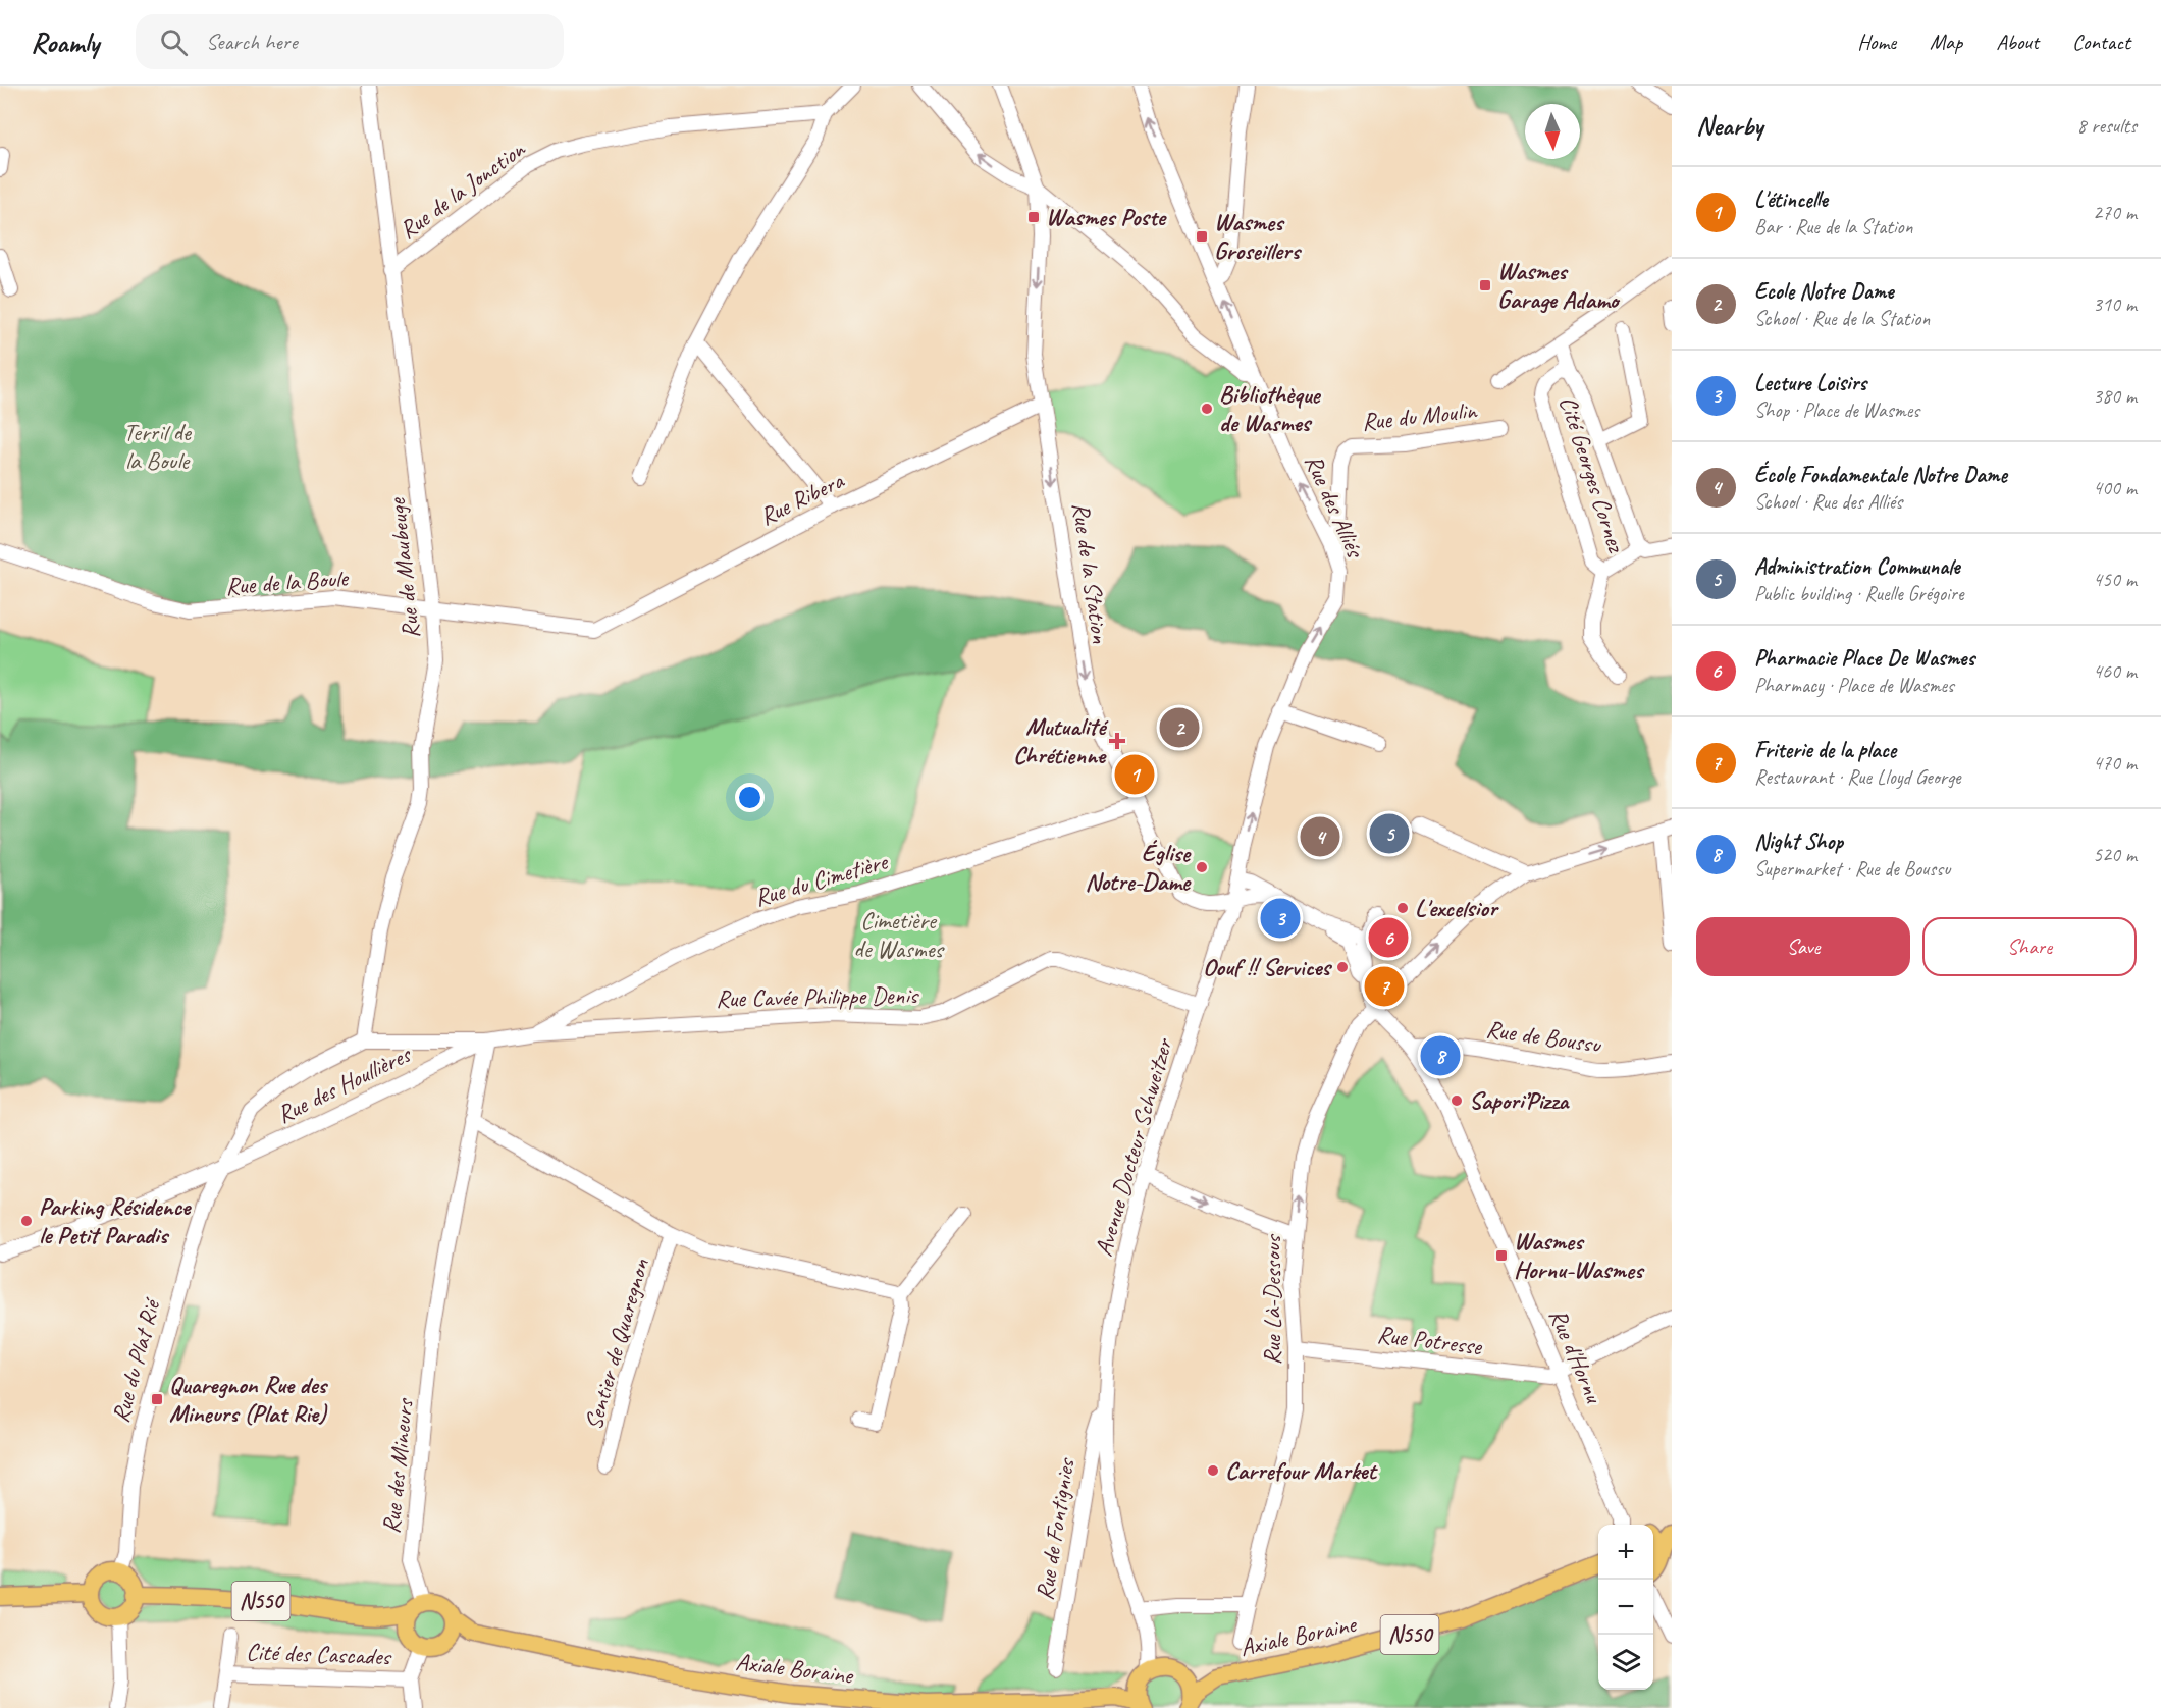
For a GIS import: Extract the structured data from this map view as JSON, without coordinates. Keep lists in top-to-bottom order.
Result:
{
  "streets": {
    "main road": ["N550", "Axiale Boraine"],
    "street": [
      "Rue de la Jonction",
      "Rue du Moulin",
      "Cité Georges Cornez",
      "Rue Ribera",
      "Rue des Alliés",
      "Rue de Maubeuge",
      "Rue de la Station",
      "Rue de la Boule",
      "Rue du Cimetière",
      "Rue Cavée Philippe Denis",
      "Rue de Boussu",
      "Rue des Houllières",
      "Avenue Docteur Schweitzer",
      "Rue Là-Dessous",
      "Rue Potresse",
      "Sentier de Quaregnon",
      "Rue d'Hornu",
      "Rue du Plat Rié",
      "Rue des Mineurs",
      "Rue de Fontignies",
      "Cité des Cascades"
    ]
  },
  "crossings": [
    ["Rue de la Jonction", "Rue de Maubeuge"],
    ["Rue du Moulin", "Rue des Alliés"],
    ["Rue Ribera", "Rue de la Station"],
    ["Rue Ribera", "Rue de la Boule"],
    ["Rue de Maubeuge", "Rue de la Boule"],
    ["Rue de Maubeuge", "Rue du Plat Rié"],
    ["Rue de la Station", "Rue du Cimetière"],
    ["Rue de la Station", "Avenue Docteur Schweitzer"],
    ["Rue du Cimetière", "Rue Cavée Philippe Denis"],
    ["Rue Cavée Philippe Denis", "Rue des Houllières"],
    ["Rue Cavée Philippe Denis", "Avenue Docteur Schweitzer"],
    ["Rue Cavée Philippe Denis", "Rue des Mineurs"],
    ["Rue de Boussu", "Rue d'Hornu"],
    ["Rue des Houllières", "Rue du Plat Rié"],
    ["Rue des Houllières", "Rue des Mineurs"],
    ["Avenue Docteur Schweitzer", "Rue de Fontignies"],
    ["Rue Là-Dessous", "Rue Potresse"],
    ["Rue Là-Dessous", "Rue d'Hornu"],
    ["Rue Potresse", "Rue d'Hornu"],
    ["Sentier de Quaregnon", "Rue des Mineurs"],
    ["Rue du Plat Rié", "N550"],
    ["Rue des Mineurs", "N550"],
    ["N550", "Axiale Boraine"]
  ],
  "one_way": ["Rue des Alliés", "Rue de la Station", "Rue Là-Dessous"],
  "parks": ["Terril de la Boule", "Cimetière de Wasmes"],
  "places": {
    "transit": [
      "Wasmes Poste",
      "Wasmes Groseillers",
      "Wasmes Garage Adamo",
      "Wasmes Hornu-Wasmes",
      "Quaregnon Rue des Mineurs (Plat Rie)"
    ],
    "other": [
      "Bibliothèque de Wasmes",
      "Église Notre-Dame",
      "L'excelsior",
      "Oouf !! Services",
      "Sapori’Pizza",
      "Parking Résidence le Petit Paradis",
      "Carrefour Market"
    ],
    "health": ["Mutualité Chrétienne"]
  },
  "north": "bottom",
  "page": {
    "header": "Roamly",
    "search": "Search here",
    "nav": [
      "Home",
      "Map",
      "About",
      "Contact"
    ],
    "heading": ["Nearby", "8 results"],
    "list": [
      {
        "mark": "1",
        "name": "L'étincelle",
        "note": "Bar · Rue de la Station",
        "value": "270 m"
      },
      {
        "mark": "2",
        "name": "Ecole Notre Dame",
        "note": "School · Rue de la Station",
        "value": "310 m"
      },
      {
        "mark": "3",
        "name": "Lecture Loisirs",
        "note": "Shop · Place de Wasmes",
        "value": "380 m"
      },
      {
        "mark": "4",
        "name": "École Fondamentale Notre Dame",
        "note": "School · Rue des Alliés",
        "value": "400 m"
      },
      {
        "mark": "5",
        "name": "Administration Communale",
        "note": "Public building · Ruelle Grégoire",
        "value": "450 m"
      },
      {
        "mark": "6",
        "name": "Pharmacie Place De Wasmes",
        "note": "Pharmacy · Place de Wasmes",
        "value": "460 m"
      },
      {
        "mark": "7",
        "name": "Friterie de la place",
        "note": "Restaurant · Rue Lloyd George",
        "value": "470 m"
      },
      {
        "mark": "8",
        "name": "Night Shop",
        "note": "Supermarket · Rue de Boussu",
        "value": "520 m"
      }
    ],
    "pins": [
      "2",
      "1",
      "5",
      "4",
      "3",
      "6",
      "7",
      "8"
    ],
    "buttons": ["Save", "Share"],
    "map_buttons": ["+", "−"]
  }
}
